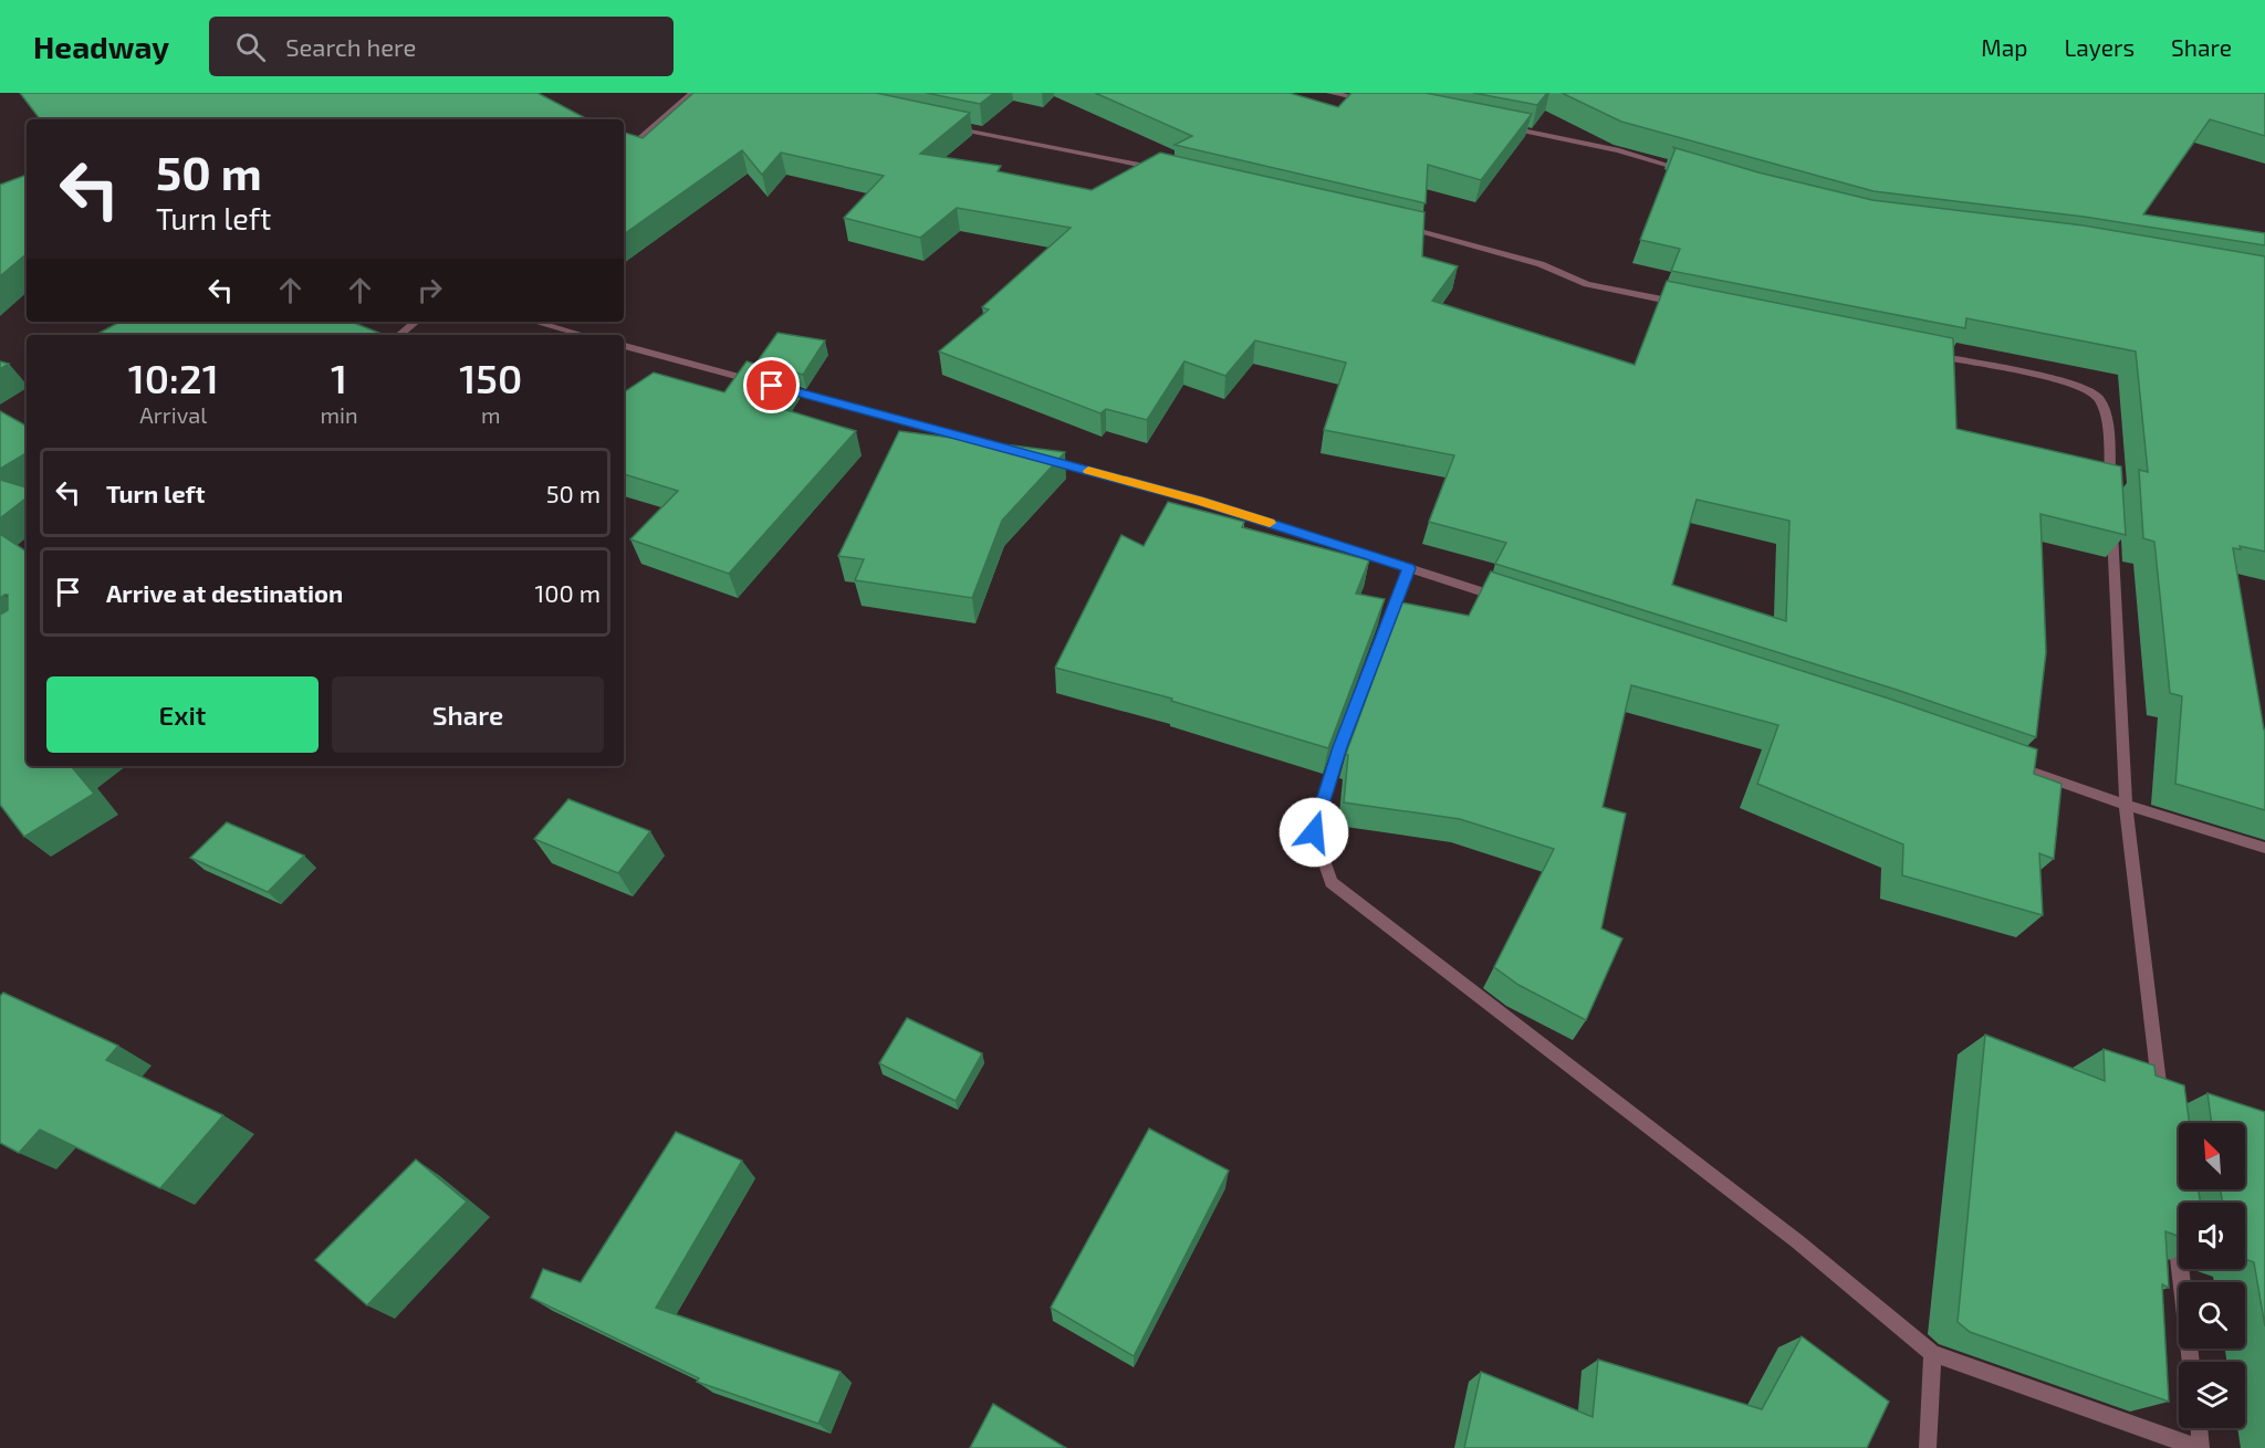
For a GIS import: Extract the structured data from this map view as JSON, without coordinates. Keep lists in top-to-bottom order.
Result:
{
  "north": "top left",
  "page": {
    "header": "Headway",
    "search": "Search here",
    "nav": ["Map", "Layers", "Share"],
    "turn": ["50 m", "Turn left"],
    "eta": [
      "10:21",
      "Arrival",
      "1",
      "min",
      "150",
      "m"
    ],
    "list": [
      {
        "name": "Turn left",
        "value": "50 m"
      },
      {
        "name": "Arrive at destination",
        "value": "100 m"
      }
    ],
    "buttons": ["Exit", "Share"]
  }
}
